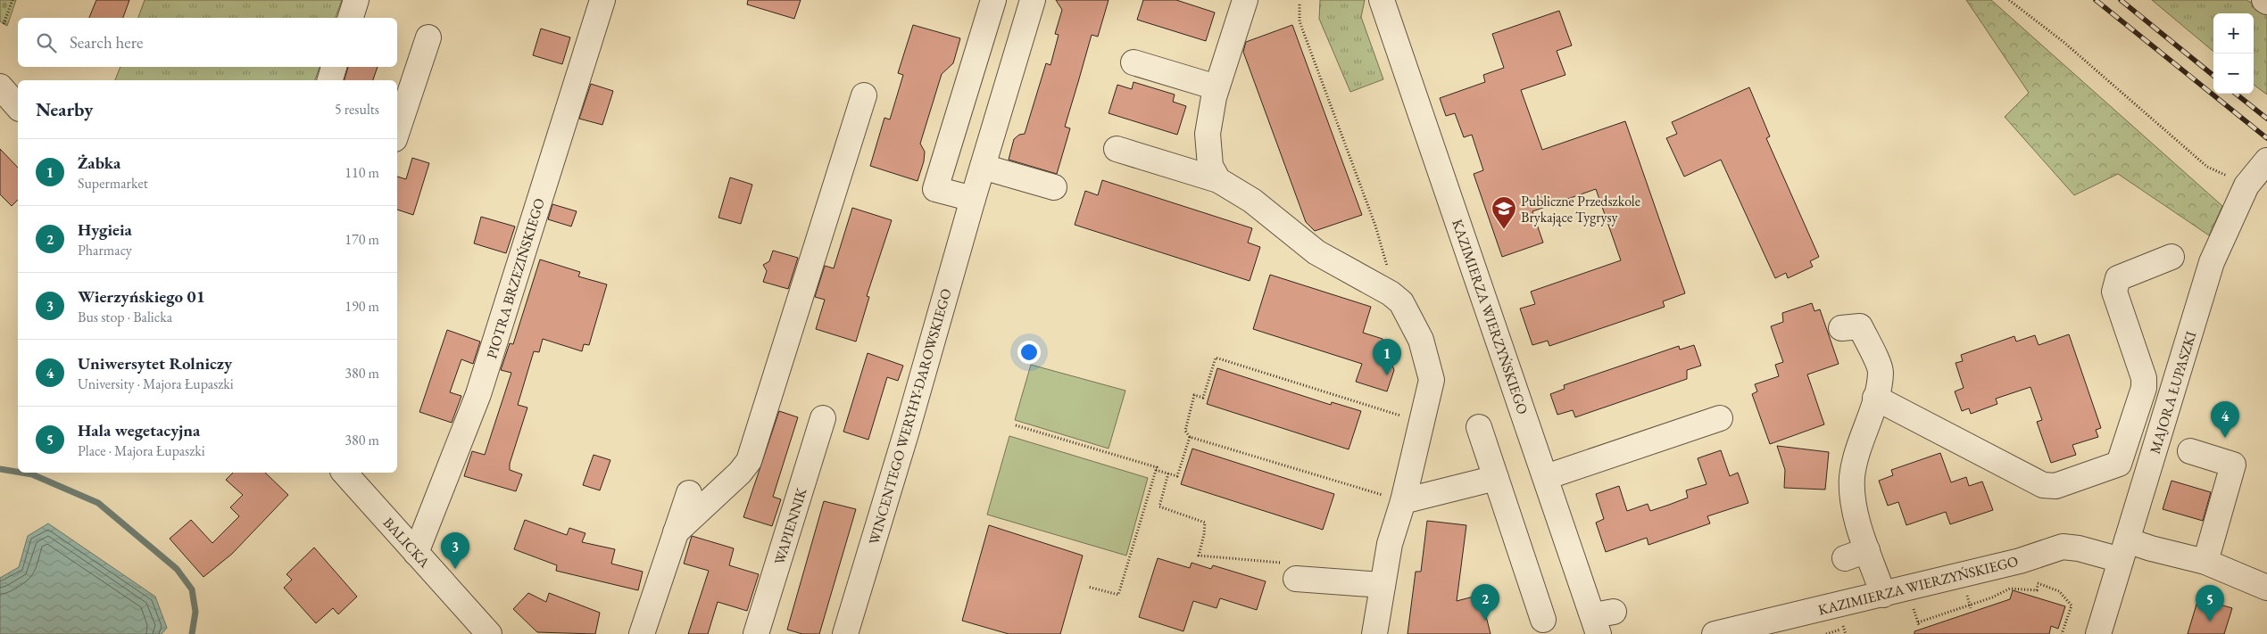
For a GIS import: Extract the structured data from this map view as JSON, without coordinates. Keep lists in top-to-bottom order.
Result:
{
  "streets": {
    "street": [
      "PIOTRA BRZEZIŃSKIEGO",
      "KAZIMIERZA WIERZYŃSKIEGO",
      "MAJORA ŁUPASZKI",
      "WINCENTEGO WERYHY-DAROWSKIEGO",
      "WAPIENNIK",
      "BALICKA"
    ]
  },
  "crossings": [
    ["PIOTRA BRZEZIŃSKIEGO", "BALICKA"],
    ["KAZIMIERZA WIERZYŃSKIEGO", "MAJORA ŁUPASZKI"]
  ],
  "places": {
    "school or university": ["Publiczne Przedszkole Brykające Tygrysy"]
  },
  "page": {
    "map_buttons": ["+", "−"],
    "search": "Search here",
    "heading": ["Nearby", "5 results"],
    "list": [
      {
        "mark": "1",
        "name": "Żabka",
        "note": "Supermarket",
        "value": "110 m"
      },
      {
        "mark": "2",
        "name": "Hygieia",
        "note": "Pharmacy",
        "value": "170 m"
      },
      {
        "mark": "3",
        "name": "Wierzyńskiego 01",
        "note": "Bus stop · Balicka",
        "value": "190 m"
      },
      {
        "mark": "4",
        "name": "Uniwersytet Rolniczy",
        "note": "University · Majora Łupaszki",
        "value": "380 m"
      },
      {
        "mark": "5",
        "name": "Hala wegetacyjna",
        "note": "Place · Majora Łupaszki",
        "value": "380 m"
      }
    ],
    "pins": [
      "1",
      "4",
      "3",
      "2",
      "5"
    ]
  }
}
